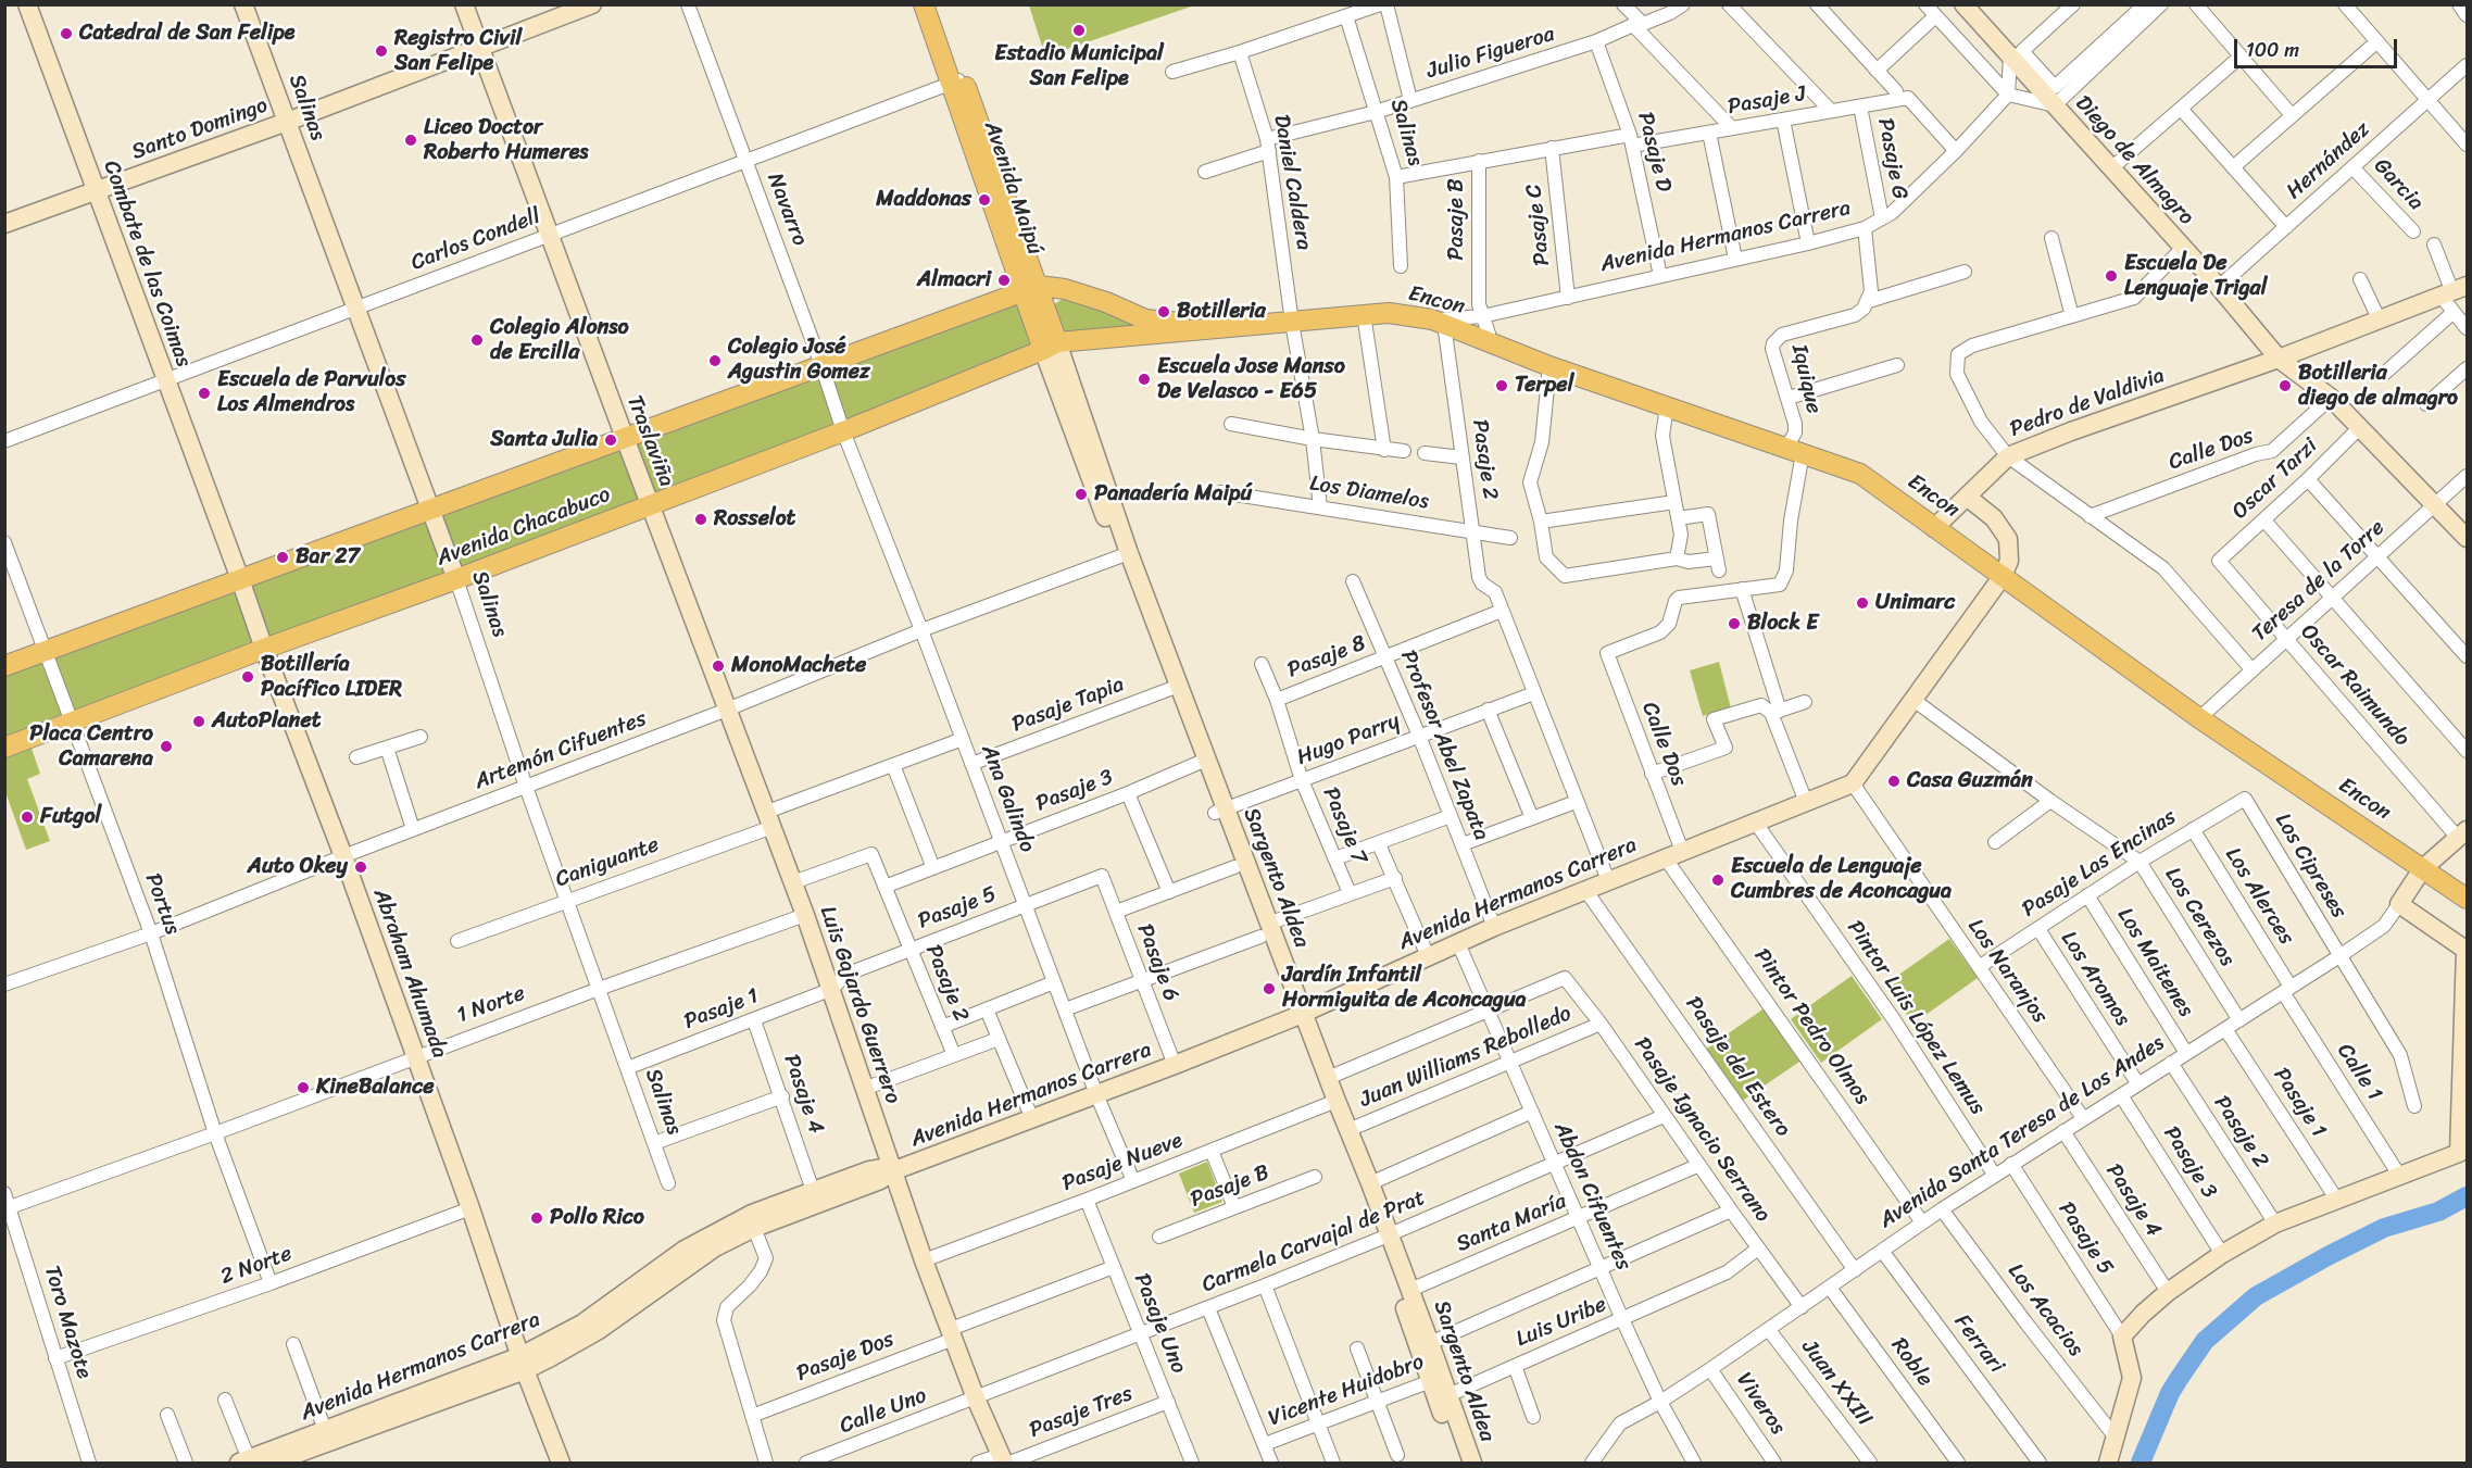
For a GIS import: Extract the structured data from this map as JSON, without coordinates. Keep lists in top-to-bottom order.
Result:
{
  "streets": {
    "main road": ["Avenida Maipú", "Encon", "Avenida Chacabuco"],
    "street": [
      "Julio Figueroa",
      "Pasaje J",
      "Salinas",
      "Santo Domingo",
      "Pasaje D",
      "Pasaje G",
      "Diego de Almagro",
      "Hernández",
      "Daniel Caldera",
      "Garcia",
      "Navarro",
      "Pasaje B",
      "Pasaje C",
      "Avenida Hermanos Carrera",
      "Carlos Condell",
      "Combate de las Coimas",
      "Iquique",
      "Pedro de Valdivia",
      "Traslaviña",
      "Calle Dos",
      "Pasaje 2",
      "Oscar Tarzi",
      "Los Diamelos",
      "Teresa de la Torre",
      "Pasaje 8",
      "Oscar Raimundo",
      "Pasaje Tapia",
      "Hugo Parry",
      "Profesor Abel Zapata",
      "Artemón Cifuentes",
      "Pasaje 3",
      "Ana Galindo",
      "Pasaje 7",
      "Caniguante",
      "Pasaje Las Encinas",
      "Los Cipreses",
      "Sargento Aldea",
      "Los Alerces",
      "Portus",
      "Pasaje 5",
      "Los Cerezos",
      "Pasaje 6",
      "Los Maitenes",
      "Los Naranjos",
      "Abraham Ahumada",
      "Los Aromos",
      "1 Norte",
      "Luis Gajardo Guerrero",
      "Pasaje 1",
      "Pintor Luis López Lemus",
      "Pintor Pedro Olmos",
      "Juan Williams Rebolledo",
      "Pasaje del Estero",
      "Calle 1",
      "Pasaje 4",
      "Pasaje Ignacio Serrano",
      "Avenida Santa Teresa de Los Andes",
      "Pasaje Nueve",
      "Abdon Cifuentes",
      "Santa María",
      "Carmela Carvajal de Prat",
      "2 Norte",
      "Los Acacios",
      "Toro Mazote",
      "Luis Uribe",
      "Pasaje Uno",
      "Ferrari",
      "Pasaje Dos",
      "Roble",
      "Juan XXIII",
      "Vicente Huidobro",
      "Viveros",
      "Calle Uno",
      "Pasaje Tres"
    ]
  },
  "crossings": [
    ["Julio Figueroa", "Salinas"],
    ["Julio Figueroa", "Pasaje D"],
    ["Julio Figueroa", "Daniel Caldera"],
    ["Pasaje J", "Salinas"],
    ["Pasaje J", "Pasaje D"],
    ["Pasaje J", "Pasaje G"],
    ["Pasaje J", "Pasaje B"],
    ["Pasaje J", "Pasaje C"],
    ["Salinas", "Santo Domingo"],
    ["Salinas", "Carlos Condell"],
    ["Salinas", "Avenida Chacabuco"],
    ["Salinas", "Artemón Cifuentes"],
    ["Salinas", "Caniguante"],
    ["Salinas", "1 Norte"],
    ["Salinas", "Pasaje 1"],
    ["Santo Domingo", "Combate de las Coimas"],
    ["Santo Domingo", "Traslaviña"],
    ["Pasaje D", "Avenida Hermanos Carrera"],
    ["Pasaje G", "Avenida Hermanos Carrera"],
    ["Diego de Almagro", "Hernández"],
    ["Diego de Almagro", "Pedro de Valdivia"],
    ["Diego de Almagro", "Calle Dos"],
    ["Diego de Almagro", "Oscar Tarzi"],
    ["Diego de Almagro", "Teresa de la Torre"],
    ["Hernández", "Garcia"],
    ["Daniel Caldera", "Encon"],
    ["Avenida Maipú", "Carlos Condell"],
    ["Avenida Maipú", "Encon"],
    ["Avenida Maipú", "Avenida Chacabuco"],
    ["Avenida Maipú", "Sargento Aldea"],
    ["Navarro", "Carlos Condell"],
    ["Navarro", "Avenida Chacabuco"],
    ["Navarro", "Ana Galindo"],
    ["Pasaje B", "Avenida Hermanos Carrera"],
    ["Pasaje C", "Avenida Hermanos Carrera"],
    ["Avenida Hermanos Carrera", "Encon"],
    ["Avenida Hermanos Carrera", "Calle Dos"],
    ["Avenida Hermanos Carrera", "Pasaje 2"],
    ["Avenida Hermanos Carrera", "Profesor Abel Zapata"],
    ["Avenida Hermanos Carrera", "Ana Galindo"],
    ["Avenida Hermanos Carrera", "Sargento Aldea"],
    ["Avenida Hermanos Carrera", "Pasaje 6"],
    ["Avenida Hermanos Carrera", "Los Naranjos"],
    ["Avenida Hermanos Carrera", "Abraham Ahumada"],
    ["Avenida Hermanos Carrera", "Luis Gajardo Guerrero"],
    ["Avenida Hermanos Carrera", "Pintor Luis López Lemus"],
    ["Avenida Hermanos Carrera", "Pintor Pedro Olmos"],
    ["Avenida Hermanos Carrera", "Pasaje del Estero"],
    ["Avenida Hermanos Carrera", "Abdon Cifuentes"],
    ["Carlos Condell", "Combate de las Coimas"],
    ["Carlos Condell", "Traslaviña"],
    ["Combate de las Coimas", "Avenida Chacabuco"],
    ["Combate de las Coimas", "Abraham Ahumada"],
    ["Encon", "Iquique"],
    ["Encon", "Pedro de Valdivia"],
    ["Encon", "Pasaje 2"],
    ["Encon", "Avenida Chacabuco"],
    ["Encon", "Teresa de la Torre"],
    ["Encon", "Sargento Aldea"],
    ["Encon", "Avenida Santa Teresa de Los Andes"],
    ["Iquique", "Calle Dos"],
    ["Traslaviña", "Avenida Chacabuco"],
    ["Traslaviña", "Artemón Cifuentes"],
    ["Traslaviña", "Luis Gajardo Guerrero"],
    ["Calle Dos", "Pintor Pedro Olmos"],
    ["Pasaje 2", "Los Diamelos"],
    ["Pasaje 2", "Pasaje 8"],
    ["Pasaje 2", "Pasaje 3"],
    ["Pasaje 2", "Pasaje 5"],
    ["Pasaje 2", "Luis Gajardo Guerrero"],
    ["Pasaje 2", "Avenida Santa Teresa de Los Andes"],
    ["Oscar Tarzi", "Oscar Raimundo"],
    ["Avenida Chacabuco", "Ana Galindo"],
    ["Avenida Chacabuco", "Sargento Aldea"],
    ["Avenida Chacabuco", "Portus"],
    ["Avenida Chacabuco", "Abraham Ahumada"],
    ["Teresa de la Torre", "Oscar Raimundo"],
    ["Pasaje 8", "Profesor Abel Zapata"],
    ["Pasaje 8", "Pasaje 7"],
    ["Oscar Raimundo", "Avenida Santa Teresa de Los Andes"],
    ["Pasaje Tapia", "Ana Galindo"],
    ["Pasaje Tapia", "Sargento Aldea"],
    ["Hugo Parry", "Profesor Abel Zapata"],
    ["Hugo Parry", "Pasaje 7"],
    ["Hugo Parry", "Sargento Aldea"],
    ["Artemón Cifuentes", "Ana Galindo"],
    ["Artemón Cifuentes", "Sargento Aldea"],
    ["Artemón Cifuentes", "Portus"],
    ["Artemón Cifuentes", "Abraham Ahumada"],
    ["Artemón Cifuentes", "Luis Gajardo Guerrero"],
    ["Pasaje 3", "Ana Galindo"],
    ["Pasaje 3", "Sargento Aldea"],
    ["Pasaje 3", "Pasaje 6"],
    ["Pasaje 3", "Avenida Santa Teresa de Los Andes"],
    ["Ana Galindo", "Caniguante"],
    ["Ana Galindo", "Pasaje 5"],
    ["Ana Galindo", "Pasaje Nueve"],
    ["Caniguante", "Luis Gajardo Guerrero"],
    ["Pasaje Las Encinas", "Los Cipreses"],
    ["Pasaje Las Encinas", "Los Alerces"],
    ["Pasaje Las Encinas", "Los Cerezos"],
    ["Pasaje Las Encinas", "Los Maitenes"],
    ["Pasaje Las Encinas", "Los Naranjos"],
    ["Pasaje Las Encinas", "Los Aromos"],
    ["Los Cipreses", "Avenida Santa Teresa de Los Andes"],
    ["Sargento Aldea", "Juan Williams Rebolledo"],
    ["Sargento Aldea", "Pasaje Nueve"],
    ["Sargento Aldea", "Santa María"],
    ["Sargento Aldea", "Carmela Carvajal de Prat"],
    ["Sargento Aldea", "Luis Uribe"],
    ["Sargento Aldea", "Vicente Huidobro"],
    ["Los Alerces", "Calle 1"],
    ["Los Alerces", "Avenida Santa Teresa de Los Andes"],
    ["Portus", "1 Norte"],
    ["Portus", "2 Norte"],
    ["Pasaje 5", "Pasaje 6"],
    ["Pasaje 5", "Luis Gajardo Guerrero"],
    ["Pasaje 5", "Pasaje 1"],
    ["Pasaje 5", "Avenida Santa Teresa de Los Andes"],
    ["Los Cerezos", "Avenida Santa Teresa de Los Andes"],
    ["Los Maitenes", "Avenida Santa Teresa de Los Andes"],
    ["Los Naranjos", "Avenida Santa Teresa de Los Andes"],
    ["Abraham Ahumada", "1 Norte"],
    ["Abraham Ahumada", "2 Norte"],
    ["Los Aromos", "Avenida Santa Teresa de Los Andes"],
    ["1 Norte", "Luis Gajardo Guerrero"],
    ["1 Norte", "Toro Mazote"],
    ["Luis Gajardo Guerrero", "Pasaje 1"],
    ["Luis Gajardo Guerrero", "Pasaje Nueve"],
    ["Luis Gajardo Guerrero", "Carmela Carvajal de Prat"],
    ["Luis Gajardo Guerrero", "Pasaje Dos"],
    ["Luis Gajardo Guerrero", "Calle Uno"],
    ["Luis Gajardo Guerrero", "Pasaje Tres"],
    ["Pasaje 1", "Pasaje 4"],
    ["Pasaje 1", "Avenida Santa Teresa de Los Andes"],
    ["Pintor Luis López Lemus", "Avenida Santa Teresa de Los Andes"],
    ["Pintor Pedro Olmos", "Avenida Santa Teresa de Los Andes"],
    ["Juan Williams Rebolledo", "Pasaje Ignacio Serrano"],
    ["Juan Williams Rebolledo", "Abdon Cifuentes"],
    ["Pasaje del Estero", "Avenida Santa Teresa de Los Andes"],
    ["Calle 1", "Avenida Santa Teresa de Los Andes"],
    ["Pasaje 4", "Avenida Santa Teresa de Los Andes"],
    ["Pasaje Ignacio Serrano", "Avenida Santa Teresa de Los Andes"],
    ["Pasaje Ignacio Serrano", "Abdon Cifuentes"],
    ["Pasaje Ignacio Serrano", "Santa María"],
    ["Pasaje Ignacio Serrano", "Carmela Carvajal de Prat"],
    ["Pasaje Ignacio Serrano", "Luis Uribe"],
    ["Avenida Santa Teresa de Los Andes", "Abdon Cifuentes"],
    ["Avenida Santa Teresa de Los Andes", "Los Acacios"],
    ["Avenida Santa Teresa de Los Andes", "Ferrari"],
    ["Avenida Santa Teresa de Los Andes", "Roble"],
    ["Avenida Santa Teresa de Los Andes", "Juan XXIII"],
    ["Avenida Santa Teresa de Los Andes", "Viveros"],
    ["Pasaje Nueve", "Pasaje Uno"],
    ["Abdon Cifuentes", "Santa María"],
    ["Abdon Cifuentes", "Carmela Carvajal de Prat"],
    ["Abdon Cifuentes", "Luis Uribe"],
    ["Carmela Carvajal de Prat", "Pasaje Uno"],
    ["Carmela Carvajal de Prat", "Calle Uno"],
    ["2 Norte", "Toro Mazote"],
    ["Pasaje Uno", "Pasaje Dos"],
    ["Pasaje Uno", "Pasaje Tres"]
  ],
  "places": [
    "Estadio Municipal San Felipe",
    "Catedral de San Felipe",
    "Registro Civil San Felipe",
    "Liceo Doctor Roberto Humeres",
    "Maddonas",
    "Escuela De Lenguaje Trigal",
    "Almacri",
    "Botilleria",
    "Colegio Alonso de Ercilla",
    "Colegio José Agustin Gomez",
    "Escuela Jose Manso De Velasco - E65",
    "Terpel",
    "Botilleria diego de almagro",
    "Escuela de Parvulos Los Almendros",
    "Santa Julia",
    "Panadería Maipú",
    "Rosselot",
    "Bar 27",
    "Unimarc",
    "Block E",
    "MonoMachete",
    "Botillería Pacífico LIDER",
    "AutoPlanet",
    "Placa Centro Camarena",
    "Casa Guzmán",
    "Futgol",
    "Auto Okey",
    "Escuela de Lenguaje Cumbres de Aconcagua",
    "Jardín Infantil Hormiguita de Aconcagua",
    "KineBalance",
    "Pollo Rico"
  ],
  "scale_bar": "100 m"
}
